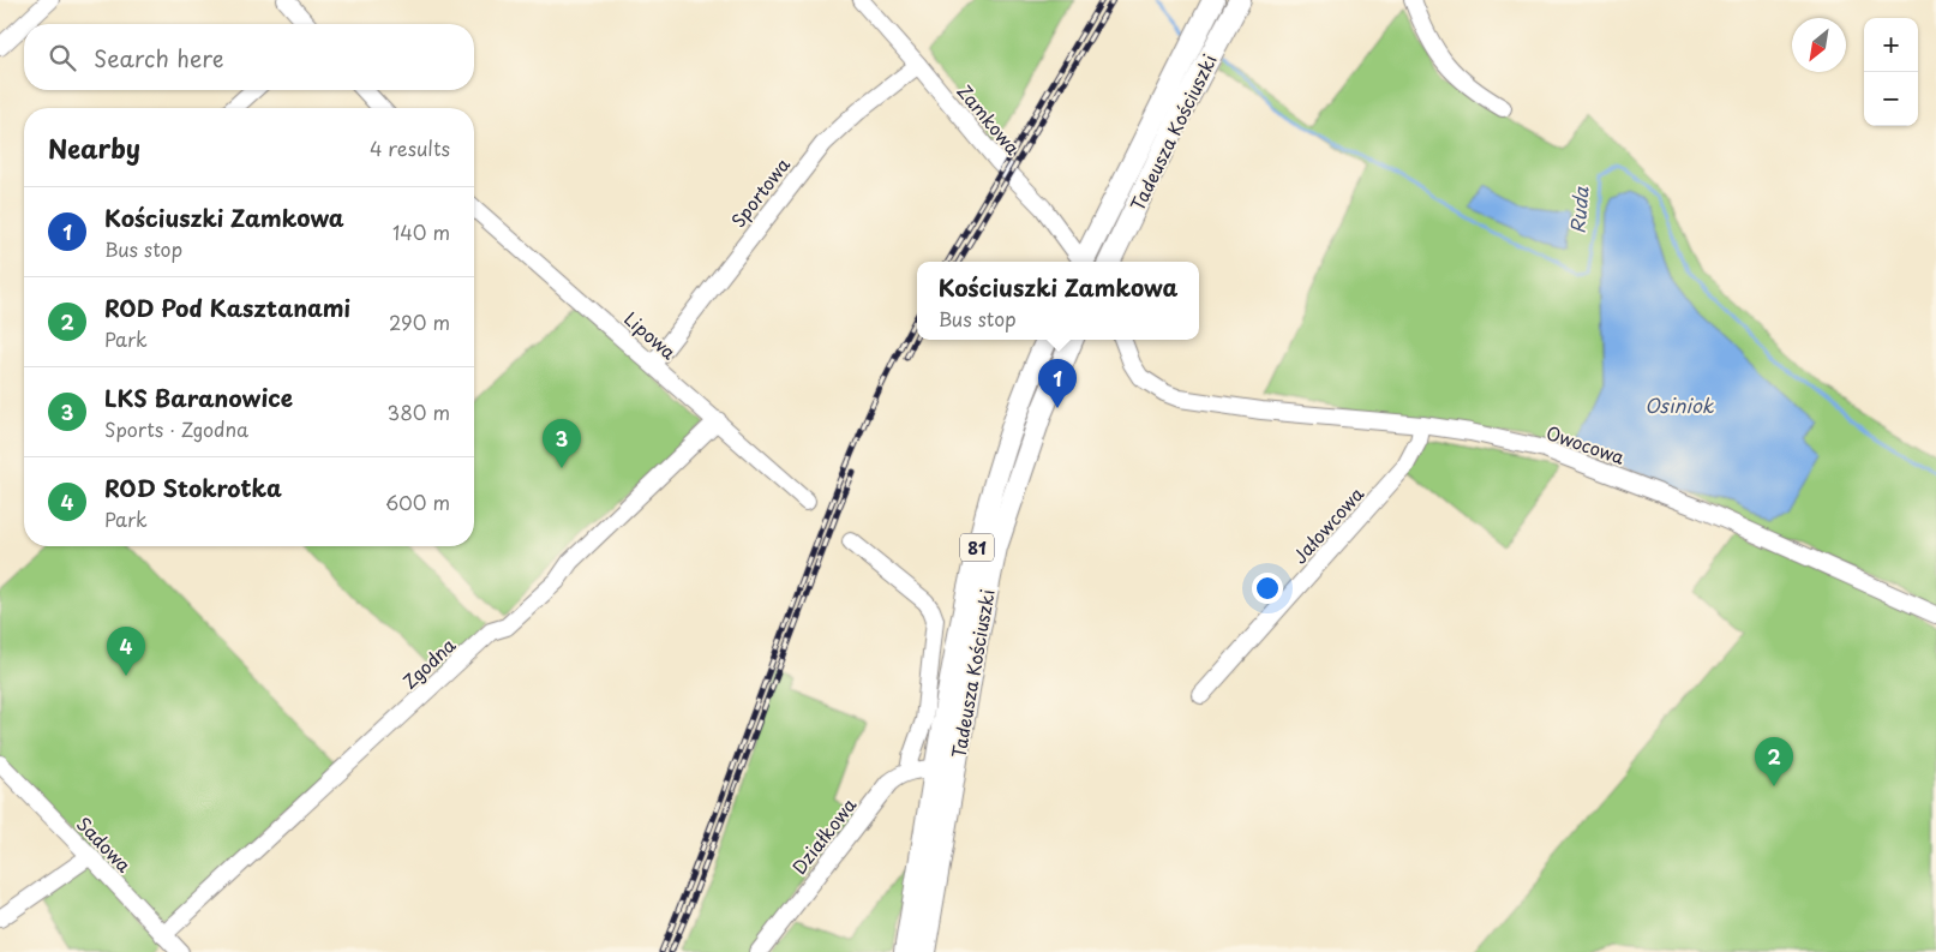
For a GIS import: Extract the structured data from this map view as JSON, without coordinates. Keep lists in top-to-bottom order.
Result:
{
  "streets": {
    "main road": ["Tadeusza Kościuszki", "81"],
    "street": [
      "Zamkowa",
      "Sportowa",
      "Lipowa",
      "Owocowa",
      "Jałowcowa",
      "Zgodna",
      "Działkowa",
      "Sadowa"
    ]
  },
  "crossings": [
    ["Zamkowa", "Sportowa"],
    ["Sportowa", "Lipowa"],
    ["Lipowa", "Zgodna"],
    ["Owocowa", "Jałowcowa"],
    ["Zgodna", "Sadowa"]
  ],
  "water": ["Ruda", "Osiniok"],
  "north": "bottom left",
  "page": {
    "map_buttons": ["+", "−"],
    "search": "Search here",
    "heading": ["Nearby", "4 results"],
    "list": [
      {
        "mark": "1",
        "name": "Kościuszki Zamkowa",
        "note": "Bus stop",
        "value": "140 m"
      },
      {
        "mark": "2",
        "name": "ROD Pod Kasztanami",
        "note": "Park",
        "value": "290 m"
      },
      {
        "mark": "3",
        "name": "LKS Baranowice",
        "note": "Sports · Zgodna",
        "value": "380 m"
      },
      {
        "mark": "4",
        "name": "ROD Stokrotka",
        "note": "Park",
        "value": "600 m"
      }
    ],
    "popup": ["Kościuszki Zamkowa", "Bus stop"],
    "pins": [
      "1",
      "3",
      "4",
      "2"
    ]
  }
}
